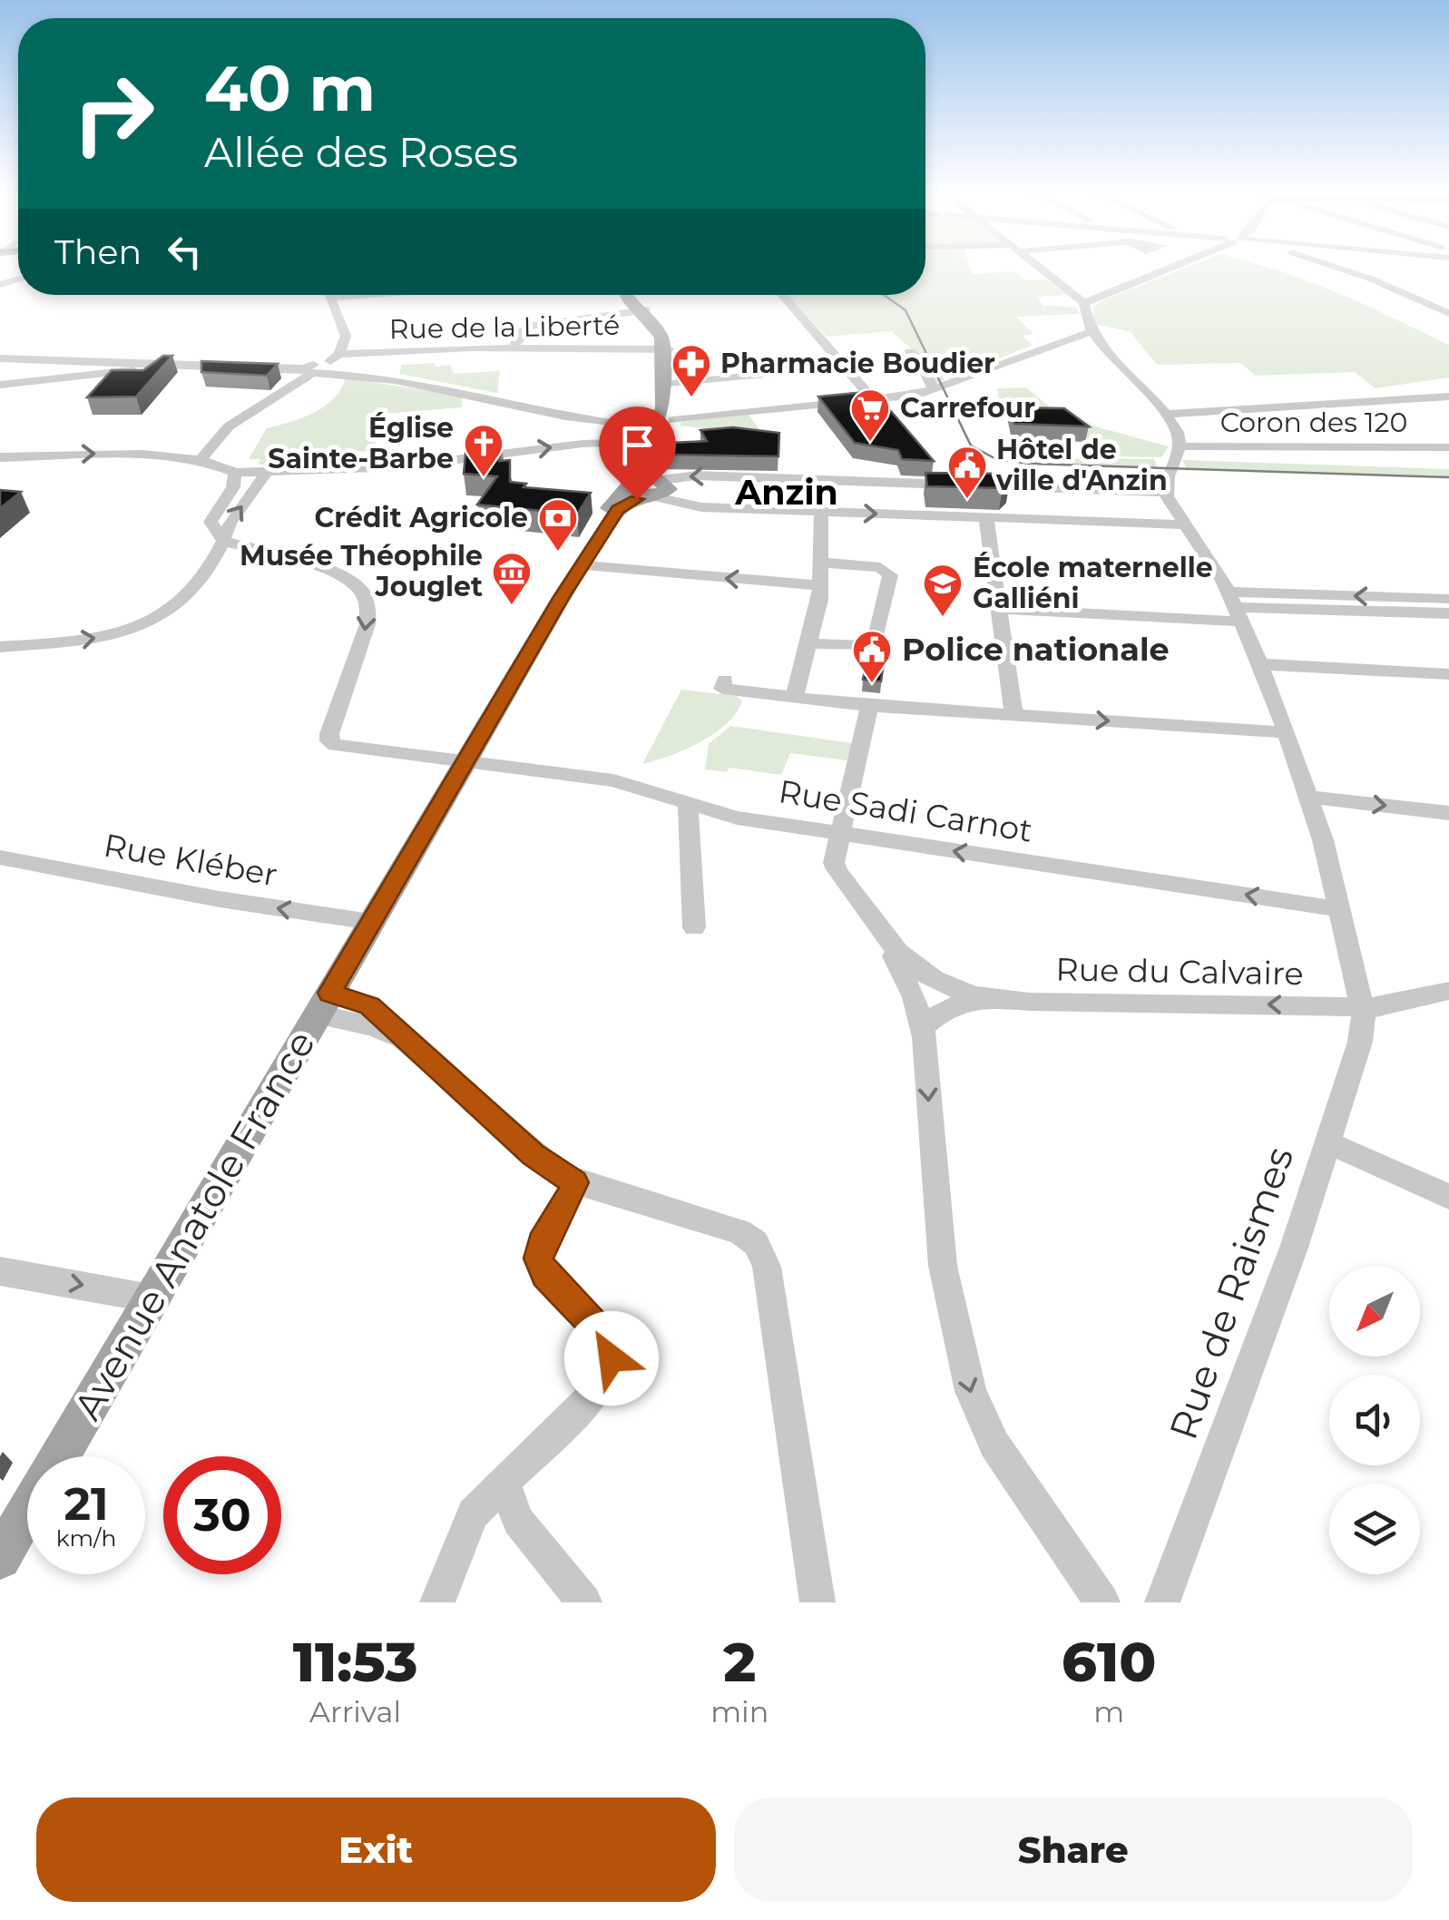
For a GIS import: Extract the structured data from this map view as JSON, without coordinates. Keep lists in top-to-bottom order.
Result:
{
  "streets": {
    "main road": ["Avenue Anatole France"],
    "street": [
      "Rue de la Liberté",
      "Coron des 120",
      "Rue Sadi Carnot",
      "Rue Kléber",
      "Rue du Calvaire",
      "Rue de Raismes"
    ]
  },
  "crossings": [
    ["Rue Sadi Carnot", "Rue du Calvaire"],
    ["Rue Sadi Carnot", "Avenue Anatole France"],
    ["Rue Kléber", "Avenue Anatole France"],
    ["Rue du Calvaire", "Rue de Raismes"]
  ],
  "one_way": ["Rue Kléber", "Rue du Calvaire"],
  "districts": ["Anzin"],
  "places": {
    "pharmacy": ["Pharmacie Boudier"],
    "supermarket": ["Carrefour"],
    "church": ["Église Sainte-Barbe"],
    "public building": ["Hôtel de ville d'Anzin", "Police nationale"],
    "bank": ["Crédit Agricole"],
    "museum": ["Musée Théophile Jouglet"],
    "school or university": ["École maternelle Galliéni"]
  },
  "north": "bottom left",
  "page": {
    "turn": ["40 m", "Allée des Roses"],
    "then": "Then",
    "speed": "21 km/h",
    "limit": "30",
    "eta": [
      "11:53",
      "Arrival",
      "2",
      "min",
      "610",
      "m"
    ],
    "buttons": ["Exit", "Share"]
  }
}
